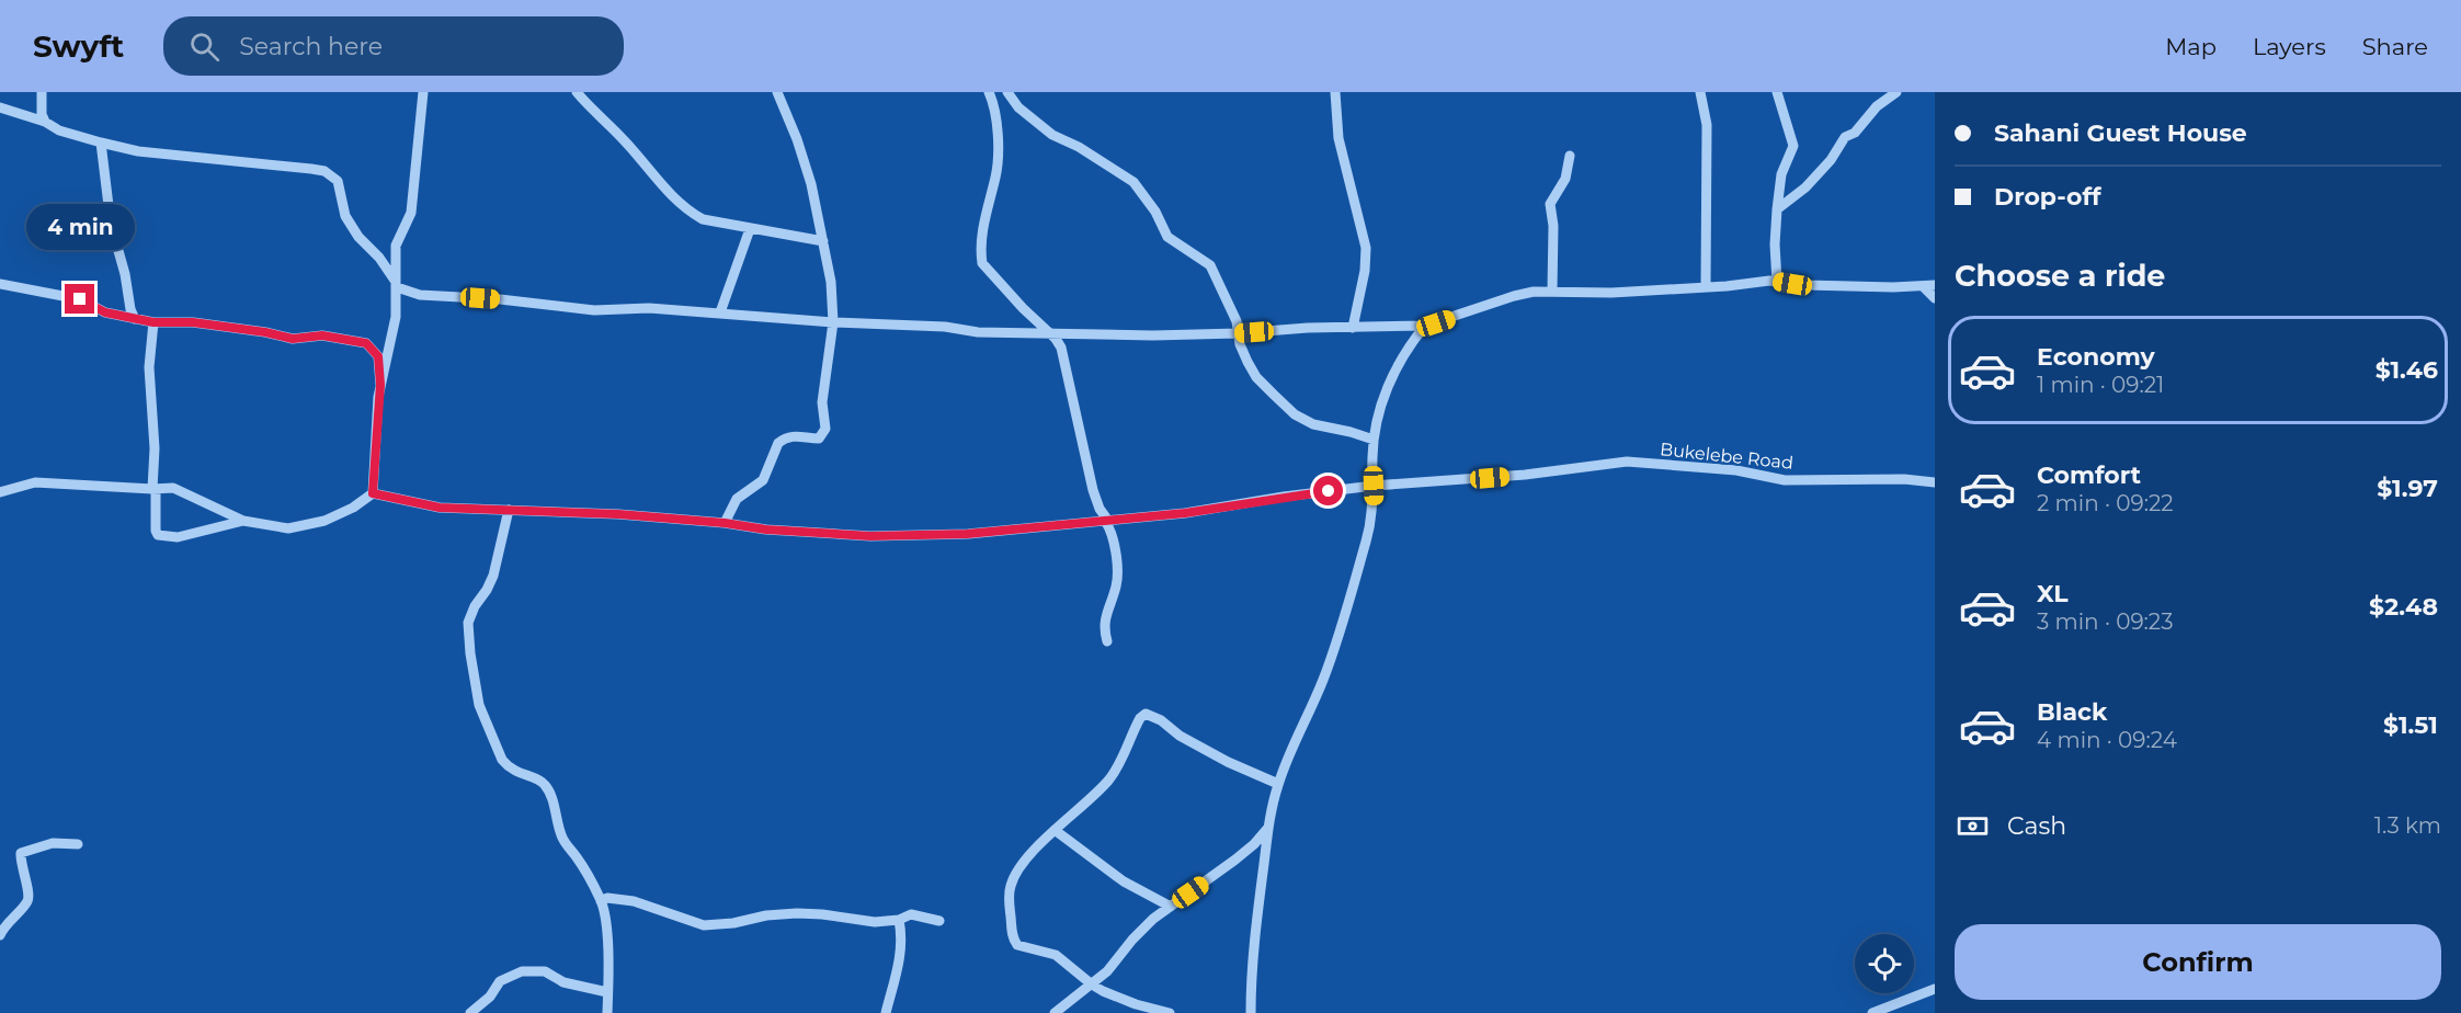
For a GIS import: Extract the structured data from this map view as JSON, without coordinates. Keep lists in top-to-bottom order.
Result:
{
  "streets": {
    "street": ["Bukelebe Road"]
  },
  "page": {
    "header": "Swyft",
    "search": "Search here",
    "nav": ["Map", "Layers", "Share"],
    "banner": ["Sahani Guest House", "Drop-off"],
    "bubble": "4 min",
    "heading": "Choose a ride",
    "list": [
      {
        "name": "Economy",
        "note": "1 min · 09:21",
        "value": "$1.46"
      },
      {
        "name": "Comfort",
        "note": "2 min · 09:22",
        "value": "$1.97"
      },
      {
        "name": "XL",
        "note": "3 min · 09:23",
        "value": "$2.48"
      },
      {
        "name": "Black",
        "note": "4 min · 09:24",
        "value": "$1.51"
      }
    ],
    "pay": ["Cash", "1.3 km"],
    "buttons": "Confirm"
  }
}
